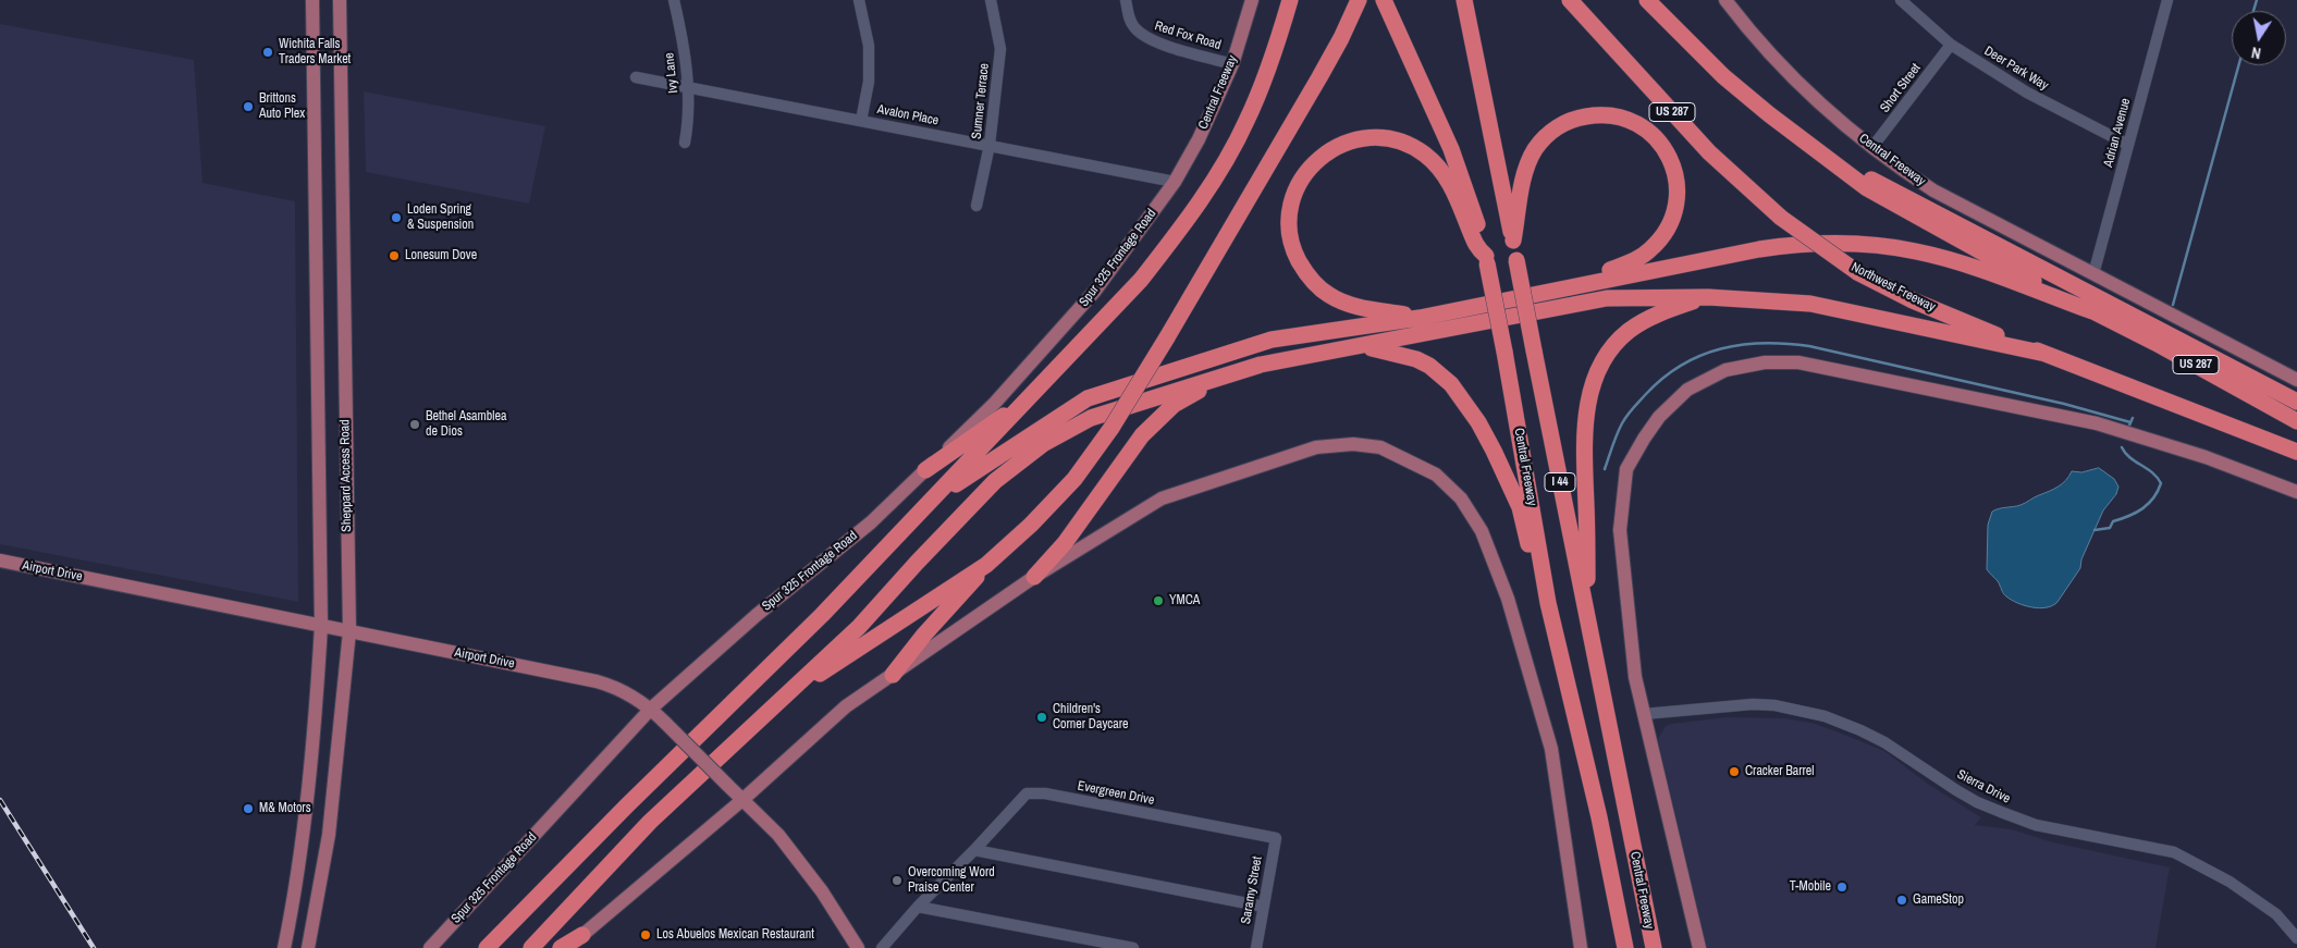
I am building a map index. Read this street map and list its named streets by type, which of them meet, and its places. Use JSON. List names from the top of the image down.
{
  "streets": {
    "highway": [
      "Central Freeway",
      "US 287",
      "Northwest Freeway",
      "I 44"
    ],
    "main road": ["Spur 325 Frontage Road", "Sheppard Access Road", "Airport Drive"],
    "street": [
      "Red Fox Road",
      "Deer Park Way",
      "Ivy Lane",
      "Short Street",
      "Sumner Terrace",
      "Avalon Place",
      "Adrian Avenue",
      "Sierra Drive",
      "Evergreen Drive",
      "Saramy Street"
    ]
  },
  "crossings": [
    ["Red Fox Road", "Central Freeway"],
    ["Deer Park Way", "Short Street"],
    ["Deer Park Way", "Adrian Avenue"],
    ["Ivy Lane", "Avalon Place"],
    ["Short Street", "Central Freeway"],
    ["Central Freeway", "Avalon Place"],
    ["Central Freeway", "Adrian Avenue"],
    ["Central Freeway", "Spur 325 Frontage Road"],
    ["Sumner Terrace", "Avalon Place"],
    ["Avalon Place", "Spur 325 Frontage Road"],
    ["Spur 325 Frontage Road", "Airport Drive"],
    ["Sheppard Access Road", "Airport Drive"],
    ["Evergreen Drive", "Saramy Street"]
  ],
  "places": [
    "Wichita Falls Traders Market",
    "Brittons Auto Plex",
    "Loden Spring & Suspension",
    "Lonesum Dove",
    "Bethel Asamblea de Dios",
    "YMCA",
    "Children's Corner Daycare",
    "Cracker Barrel",
    "M& Motors",
    "Overcoming Word Praise Center",
    "T-Mobile",
    "GameStop",
    "Los Abuelos Mexican Restaurant"
  ],
  "north": "bottom"
}
